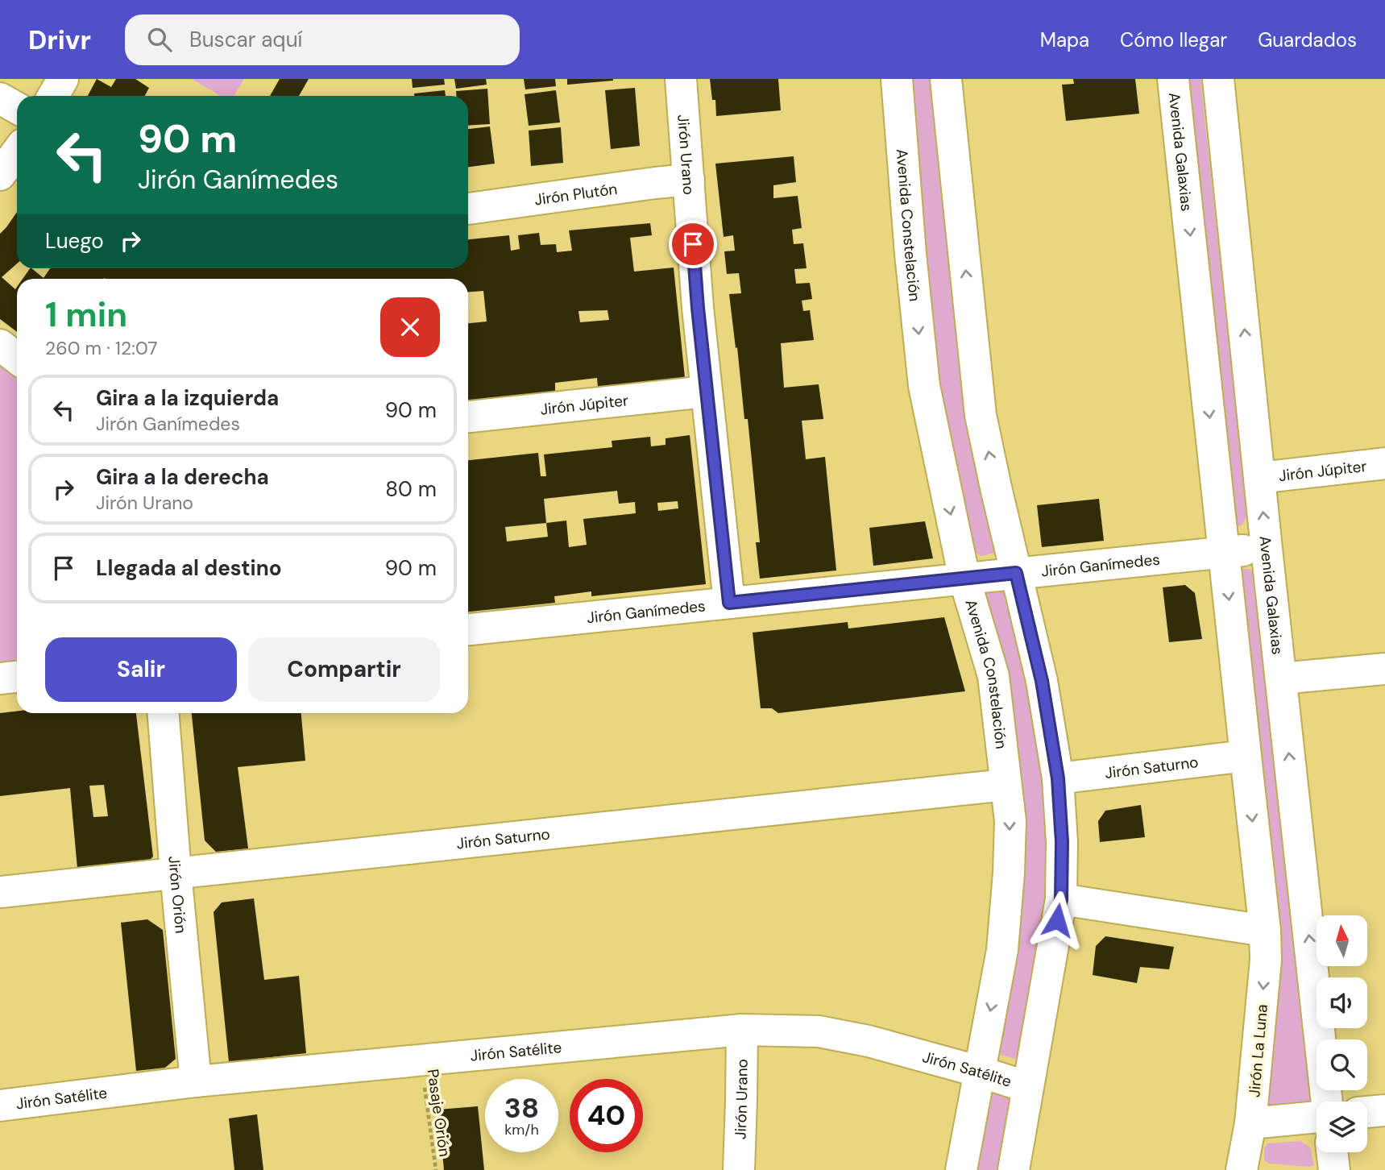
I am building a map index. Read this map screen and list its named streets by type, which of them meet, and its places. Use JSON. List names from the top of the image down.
{
  "streets": {
    "street": [
      "Avenida Galaxias",
      "Jirón Urano",
      "Jirón Plutón",
      "Avenida Constelación",
      "Jirón Júpiter",
      "Jirón Ganímedes",
      "Jirón Saturno",
      "Jirón Orión",
      "Jirón Satélite",
      "Jirón La Luna"
    ],
    "path": ["Pasaje Orión"]
  },
  "crossings": [
    ["Avenida Galaxias", "Jirón Júpiter"],
    ["Avenida Galaxias", "Jirón Ganímedes"],
    ["Avenida Galaxias", "Jirón Saturno"],
    ["Avenida Galaxias", "Jirón La Luna"],
    ["Jirón Urano", "Jirón Plutón"],
    ["Jirón Urano", "Jirón Júpiter"],
    ["Jirón Urano", "Jirón Ganímedes"],
    ["Jirón Urano", "Jirón Satélite"],
    ["Avenida Constelación", "Jirón Ganímedes"],
    ["Avenida Constelación", "Jirón Saturno"],
    ["Avenida Constelación", "Jirón Satélite"],
    ["Jirón Saturno", "Jirón Orión"],
    ["Jirón Orión", "Jirón Satélite"],
    ["Jirón Satélite", "Pasaje Orión"]
  ],
  "north": "top",
  "page": {
    "header": "Drivr",
    "search": "Buscar aquí",
    "nav": ["Mapa", "Cómo llegar", "Guardados"],
    "turn": ["90 m", "Jirón Ganímedes"],
    "then": "Luego",
    "heading": ["1 min", "260 m · 12:07"],
    "list": [
      {
        "name": "Gira a la izquierda",
        "note": "Jirón Ganímedes",
        "value": "90 m"
      },
      {
        "name": "Gira a la derecha",
        "note": "Jirón Urano",
        "value": "80 m"
      },
      {
        "name": "Llegada al destino",
        "value": "90 m"
      }
    ],
    "buttons": ["Salir", "Compartir"],
    "speed": "38 km/h",
    "limit": "40"
  }
}
